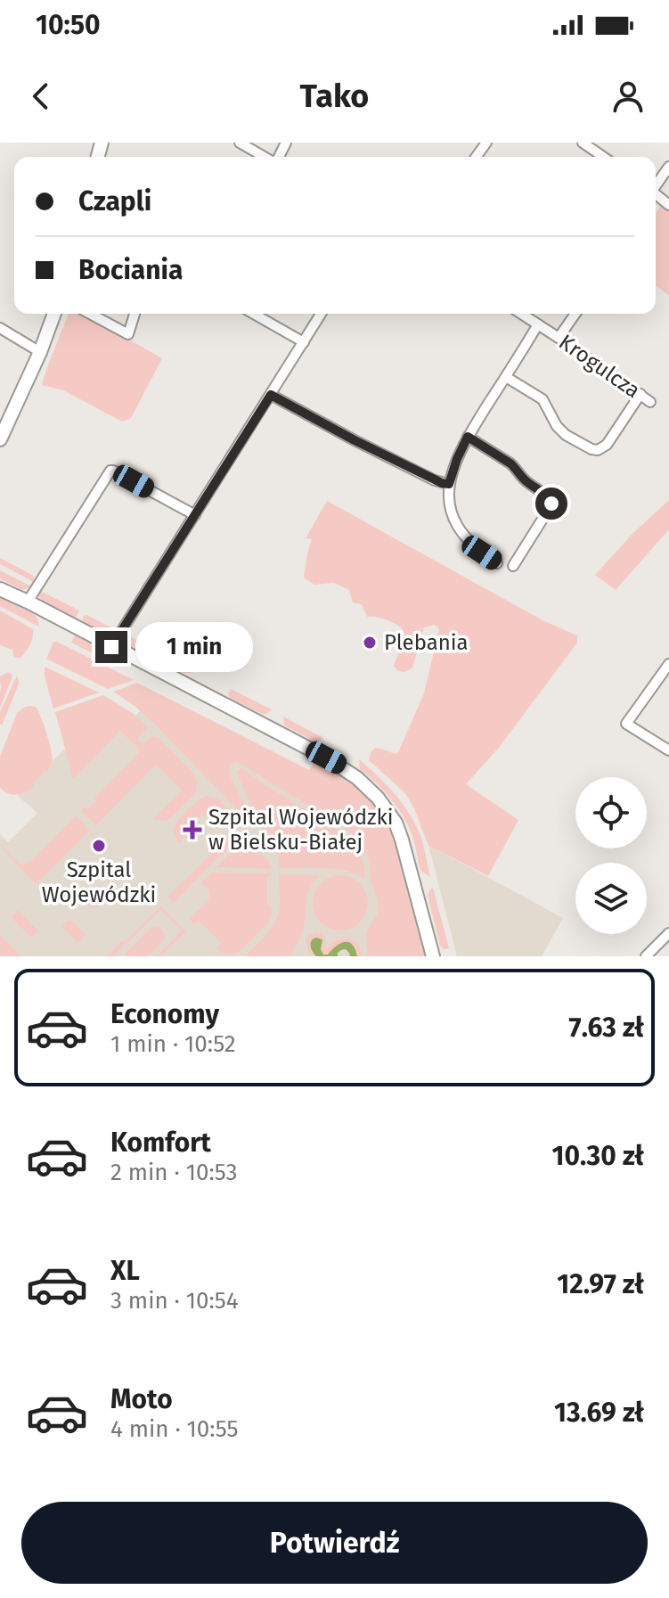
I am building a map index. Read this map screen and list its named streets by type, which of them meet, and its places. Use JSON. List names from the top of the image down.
{
  "streets": {
    "street": ["Krogulcza"]
  },
  "places": {
    "other": ["Plebania", "Szpital Wojewódzki"],
    "health": ["Szpital Wojewódzki w Bielsku-Białej"]
  },
  "page": {
    "status": "10:50",
    "header": "Tako",
    "banner": ["Czapli", "Bociania"],
    "bubble": "1 min",
    "list": [
      {
        "name": "Economy",
        "note": "1 min · 10:52",
        "value": "7.63 zł"
      },
      {
        "name": "Komfort",
        "note": "2 min · 10:53",
        "value": "10.30 zł"
      },
      {
        "name": "XL",
        "note": "3 min · 10:54",
        "value": "12.97 zł"
      },
      {
        "name": "Moto",
        "note": "4 min · 10:55",
        "value": "13.69 zł"
      }
    ],
    "buttons": "Potwierdź"
  }
}
